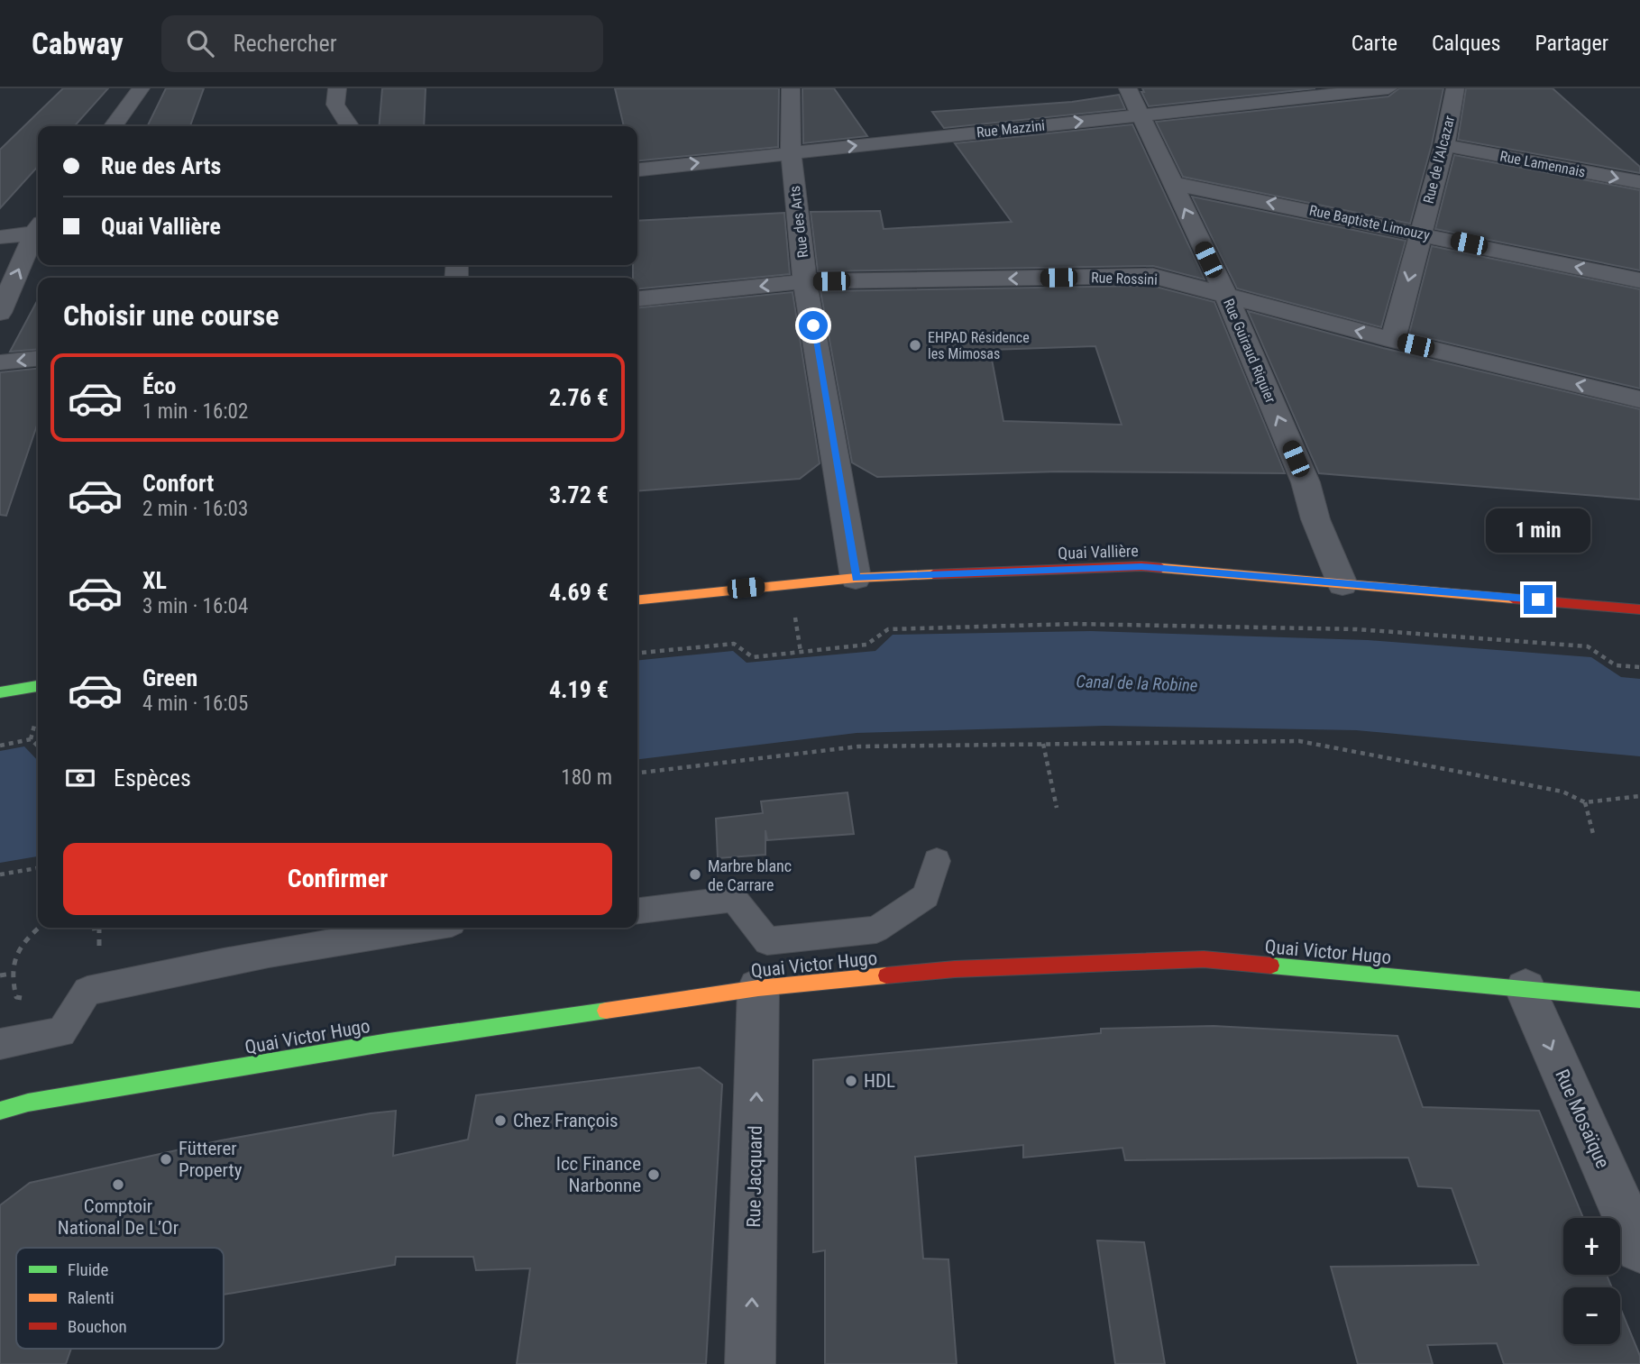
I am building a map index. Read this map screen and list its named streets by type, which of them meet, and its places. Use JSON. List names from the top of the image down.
{
  "streets": {
    "main road": ["Quai Vallière", "Quai Victor Hugo"],
    "street": [
      "Rue Mazzini",
      "Rue de l'Alcazar",
      "Rue Lamennais",
      "Rue des Arts",
      "Rue Baptiste Limouzy",
      "Rue Rossini",
      "Rue Guiraud Riquier",
      "Rue Mosaïque",
      "Rue Jacquard"
    ]
  },
  "crossings": [
    ["Rue Mazzini", "Rue des Arts"],
    ["Rue Mazzini", "Rue Guiraud Riquier"],
    ["Rue de l'Alcazar", "Rue Lamennais"],
    ["Rue de l'Alcazar", "Rue Baptiste Limouzy"],
    ["Rue de l'Alcazar", "Rue Rossini"],
    ["Rue des Arts", "Rue Rossini"],
    ["Rue des Arts", "Quai Vallière"],
    ["Rue Baptiste Limouzy", "Rue Guiraud Riquier"],
    ["Rue Rossini", "Rue Guiraud Riquier"],
    ["Rue Guiraud Riquier", "Quai Vallière"],
    ["Quai Victor Hugo", "Rue Mosaïque"],
    ["Quai Victor Hugo", "Rue Jacquard"]
  ],
  "one_way": [
    "Rue Mazzini",
    "Rue de l'Alcazar",
    "Rue Lamennais",
    "Rue Baptiste Limouzy",
    "Rue Rossini",
    "Rue Guiraud Riquier",
    "Rue Mosaïque",
    "Rue Jacquard"
  ],
  "water": ["Canal de la Robine"],
  "places": [
    "EHPAD Résidence les Mimosas",
    "Marbre blanc de Carrare",
    "HDL",
    "Chez François",
    "Fütterer Property",
    "Icc Finance Narbonne",
    "Comptoir National De L’Or"
  ],
  "legend": ["Fluide", "Ralenti", "Bouchon"],
  "page": {
    "header": "Cabway",
    "search": "Rechercher",
    "nav": ["Carte", "Calques", "Partager"],
    "banner": ["Rue des Arts", "Quai Vallière"],
    "heading": "Choisir une course",
    "list": [
      {
        "name": "Éco",
        "note": "1 min · 16:02",
        "value": "2.76 €"
      },
      {
        "name": "Confort",
        "note": "2 min · 16:03",
        "value": "3.72 €"
      },
      {
        "name": "XL",
        "note": "3 min · 16:04",
        "value": "4.69 €"
      },
      {
        "name": "Green",
        "note": "4 min · 16:05",
        "value": "4.19 €"
      }
    ],
    "bubble": "1 min",
    "pay": ["Espèces", "180 m"],
    "buttons": "Confirmer",
    "map_buttons": ["+", "−"]
  }
}
